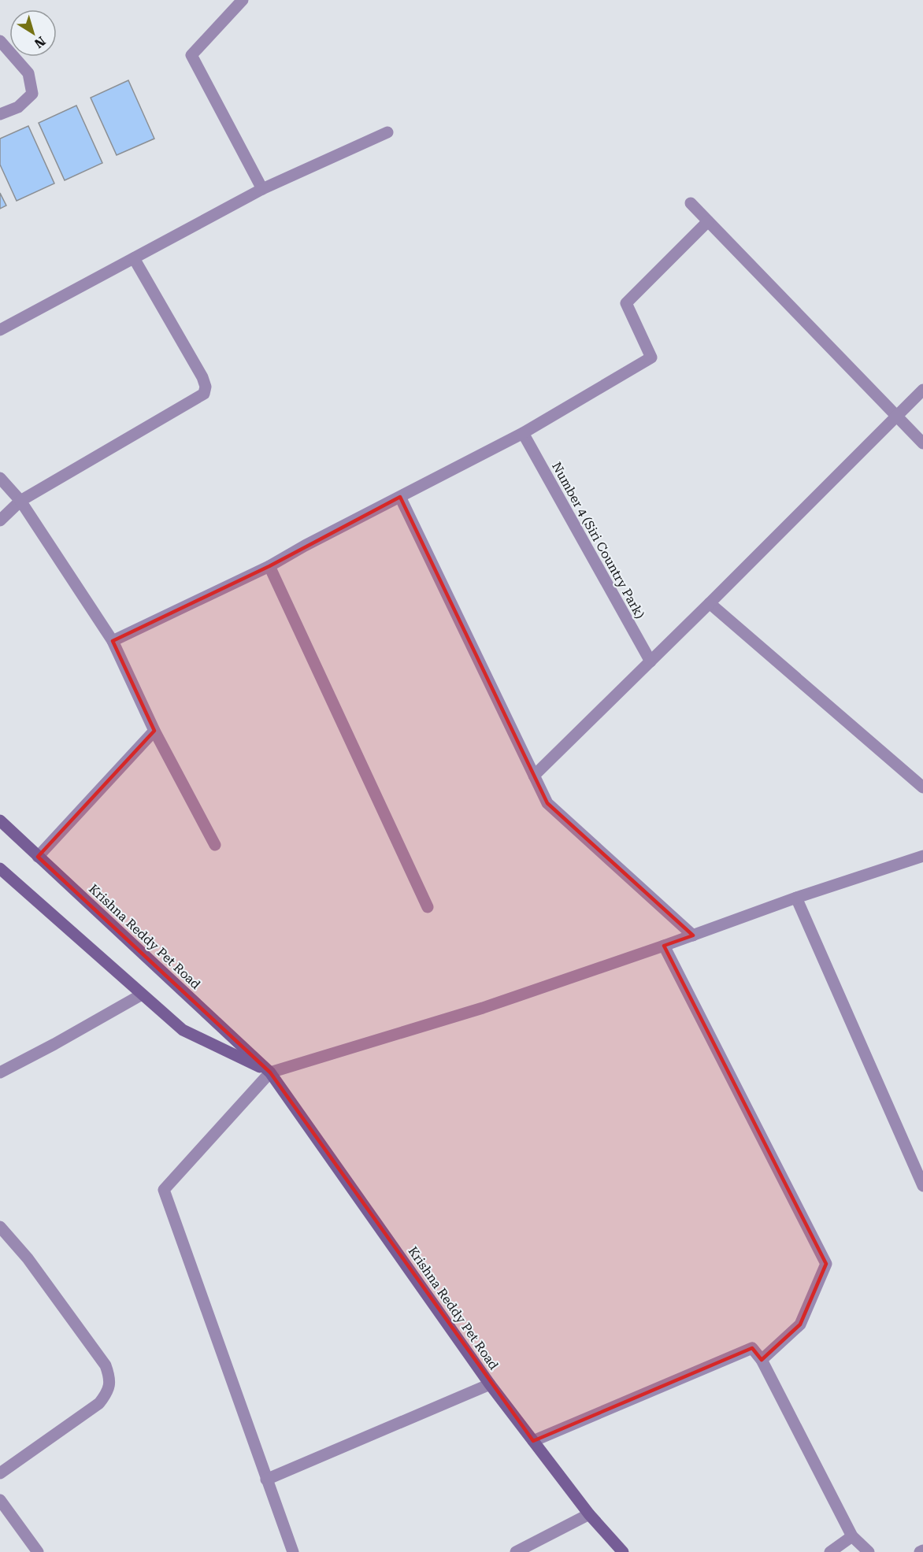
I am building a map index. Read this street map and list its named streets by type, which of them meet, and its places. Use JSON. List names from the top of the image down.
{
  "streets": {
    "main road": ["Krishna Reddy Pet Road"],
    "street": ["Number 4 (Siri Country Park)"]
  },
  "north": "bottom right"
}
